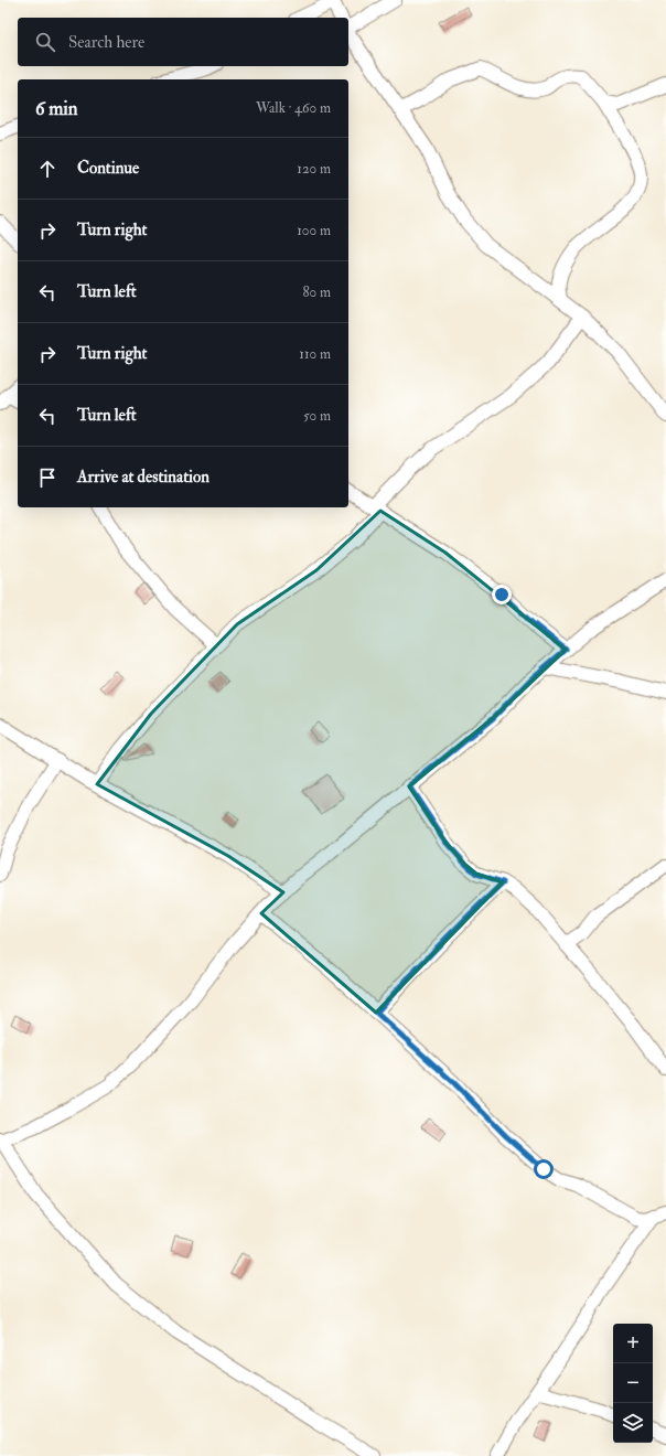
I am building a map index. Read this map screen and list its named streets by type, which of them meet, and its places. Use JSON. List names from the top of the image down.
{
  "page": {
    "search": "Search here",
    "heading": ["6 min", "Walk · 460 m"],
    "list": [
      ["Continue", "120 m"],
      ["Turn right", "100 m"],
      ["Turn left", "80 m"],
      ["Turn right", "110 m"],
      ["Turn left", "50 m"],
      "Arrive at destination"
    ],
    "map_buttons": ["+", "−"]
  }
}
